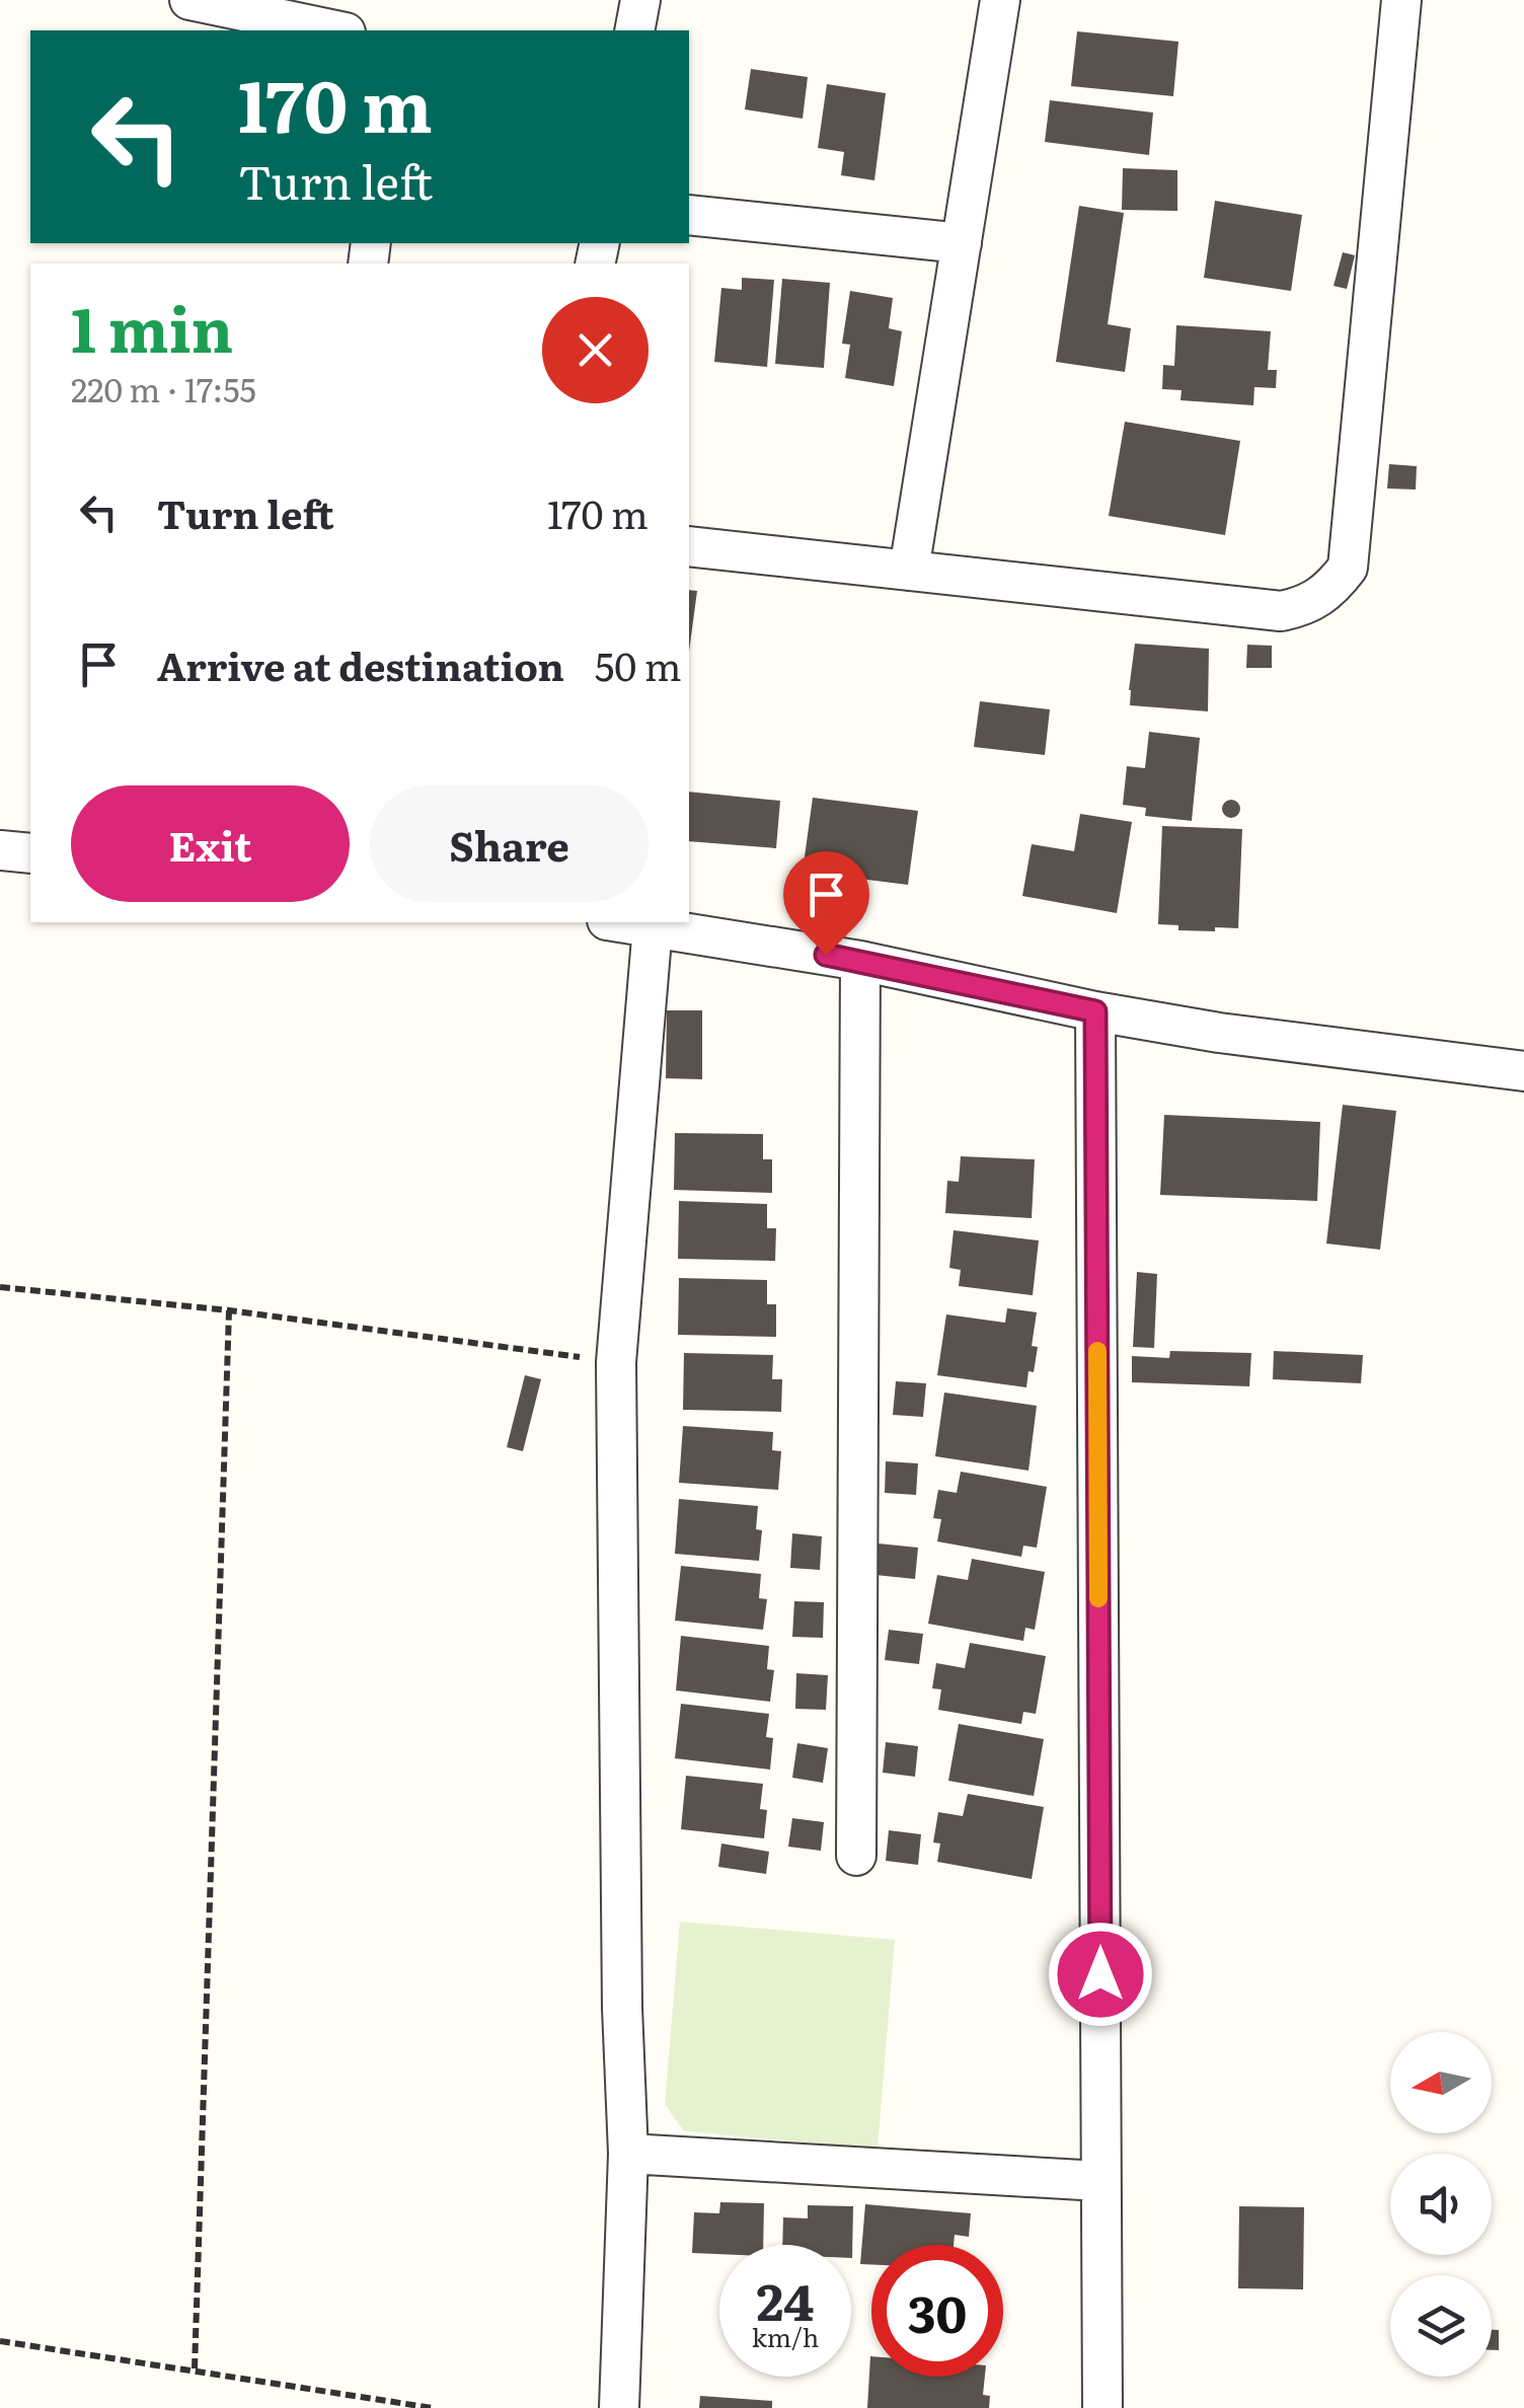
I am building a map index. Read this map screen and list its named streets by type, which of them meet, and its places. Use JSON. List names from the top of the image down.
{
  "north": "left",
  "page": {
    "turn": ["170 m", "Turn left"],
    "heading": ["1 min", "220 m · 17:55"],
    "list": [
      {
        "name": "Turn left",
        "value": "170 m"
      },
      {
        "name": "Arrive at destination",
        "value": "50 m"
      }
    ],
    "buttons": ["Exit", "Share"],
    "speed": "24 km/h",
    "limit": "30"
  }
}
